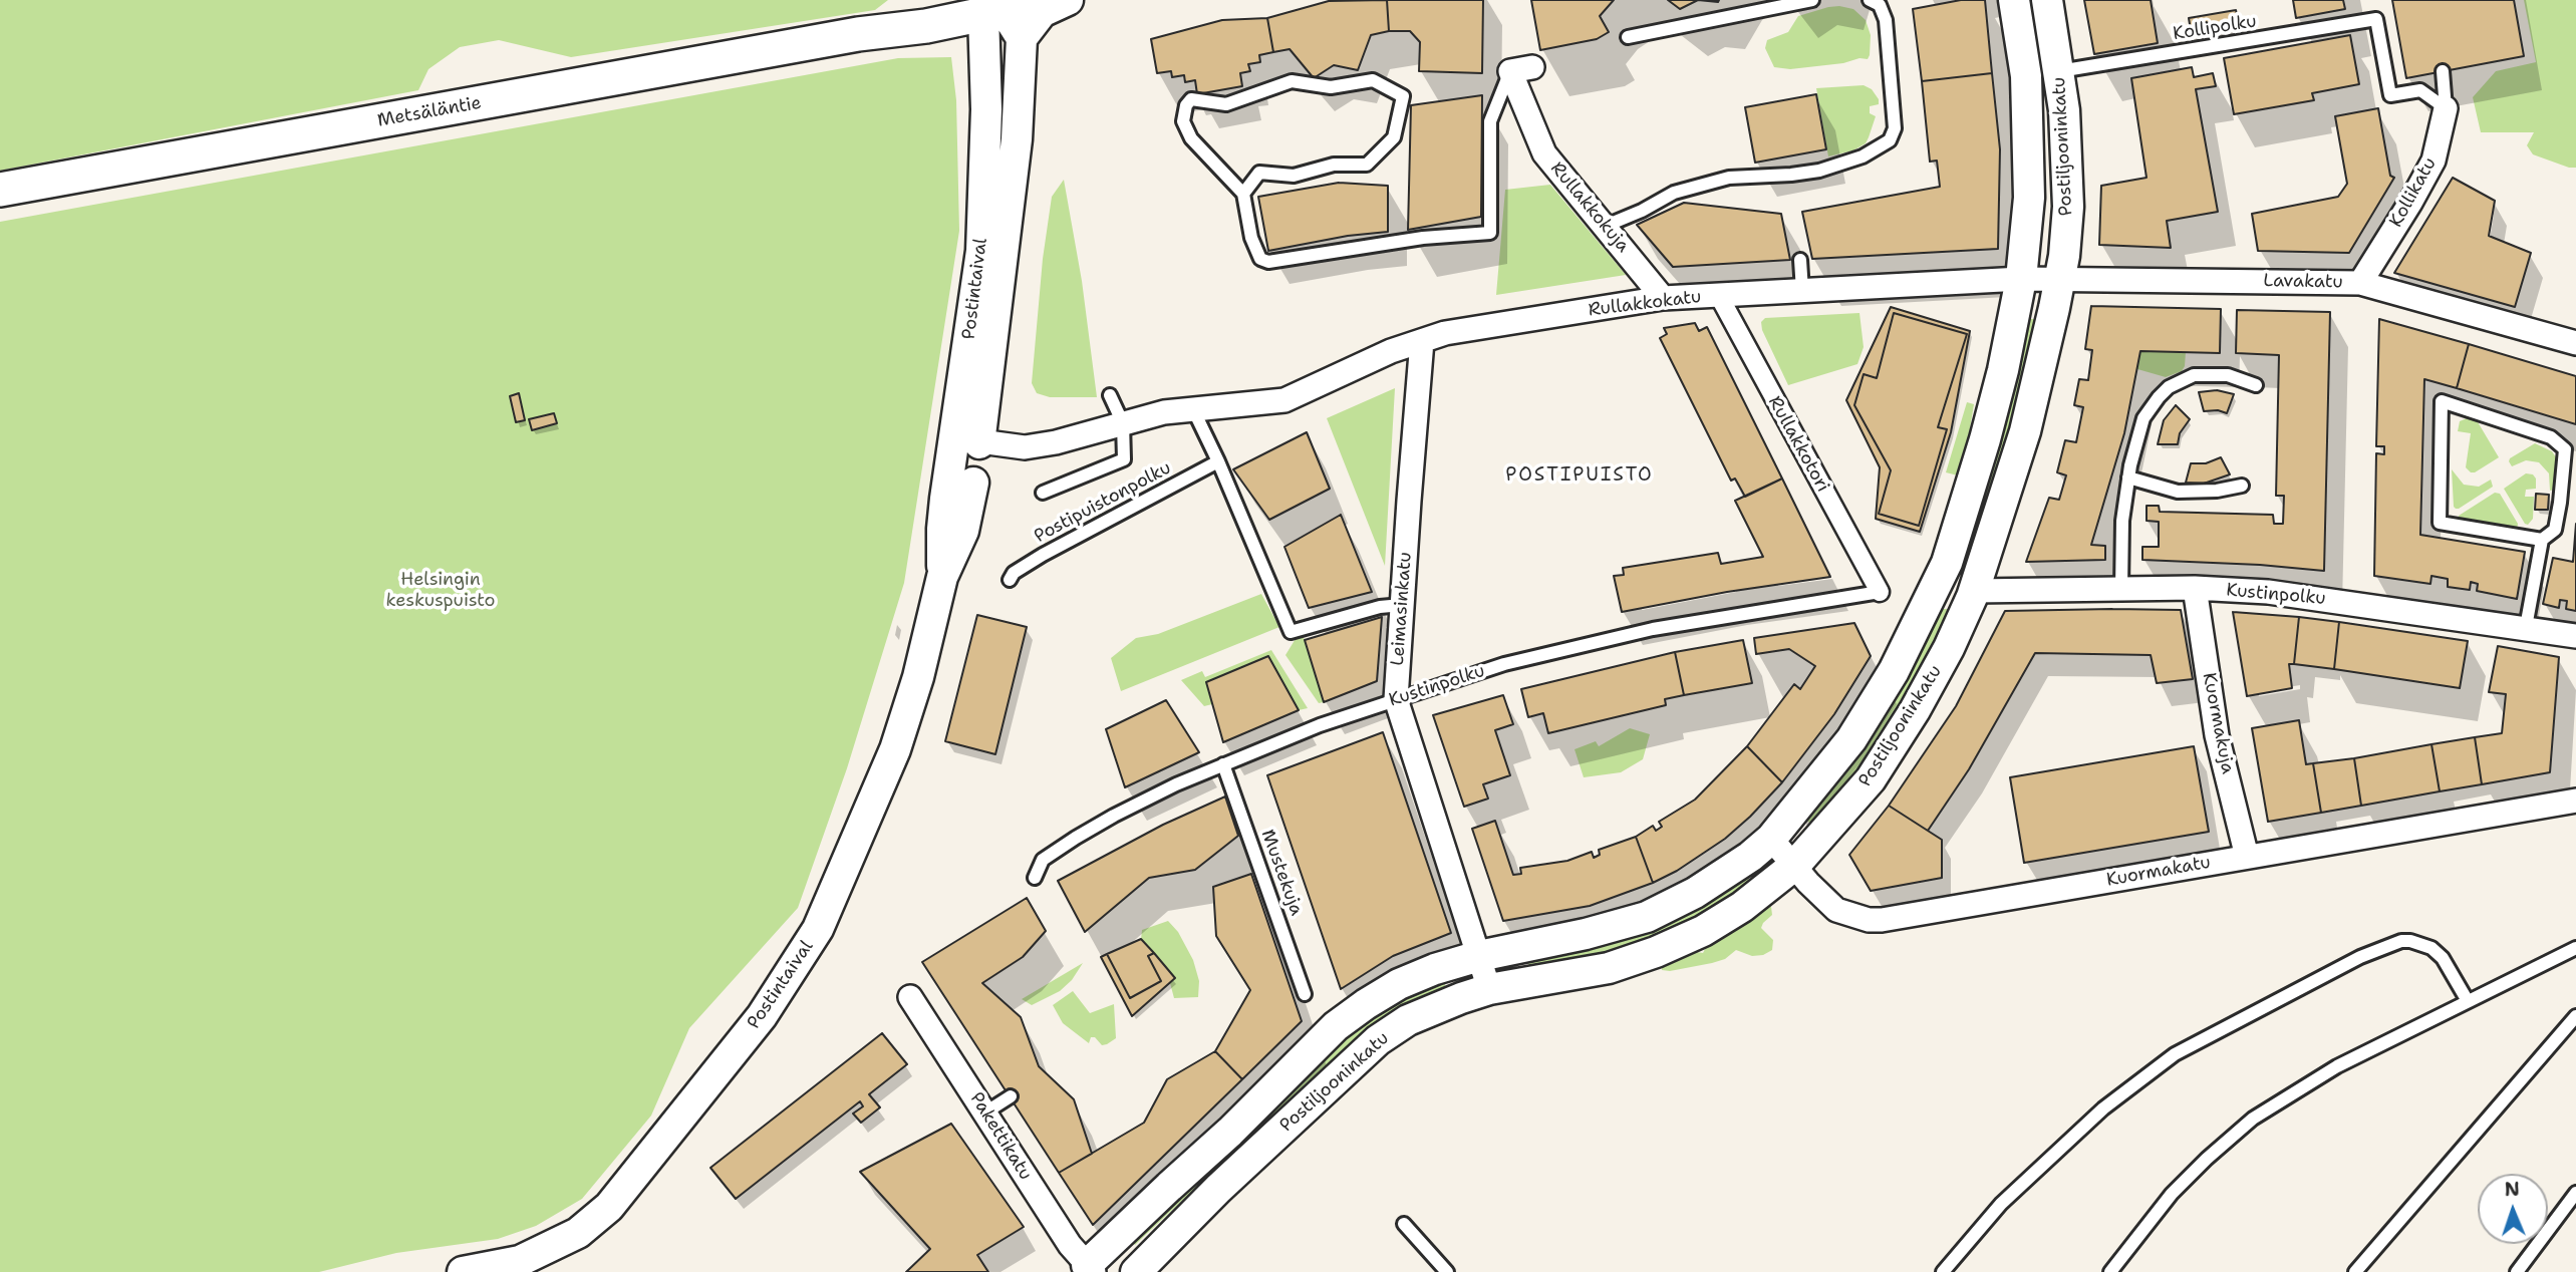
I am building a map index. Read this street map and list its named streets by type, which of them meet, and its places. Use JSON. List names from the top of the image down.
{
  "streets": {
    "main road": ["Metsäläntie"],
    "street": [
      "Postiljooninkatu",
      "Kollikatu",
      "Rullakkokuja",
      "Lavakatu",
      "Postintaival",
      "Rullakkokatu",
      "Rullakkotori",
      "Kustinpolku",
      "Leimasinkatu",
      "Kuormakuja",
      "Kuormakatu",
      "Pakettikatu"
    ],
    "lane": ["Kollipolku", "Postipuistonpolku", "Mustekuja"]
  },
  "crossings": [
    ["Kollipolku", "Postiljooninkatu"],
    ["Kollipolku", "Kollikatu"],
    ["Metsäläntie", "Postintaival"],
    ["Postiljooninkatu", "Lavakatu"],
    ["Postiljooninkatu", "Rullakkokatu"],
    ["Postiljooninkatu", "Kustinpolku"],
    ["Postiljooninkatu", "Leimasinkatu"],
    ["Postiljooninkatu", "Kuormakatu"],
    ["Postiljooninkatu", "Pakettikatu"],
    ["Kollikatu", "Lavakatu"],
    ["Rullakkokuja", "Rullakkokatu"],
    ["Lavakatu", "Rullakkokatu"],
    ["Postintaival", "Rullakkokatu"],
    ["Rullakkokatu", "Rullakkotori"],
    ["Rullakkokatu", "Leimasinkatu"],
    ["Rullakkotori", "Kustinpolku"],
    ["Kustinpolku", "Leimasinkatu"],
    ["Kustinpolku", "Kuormakuja"],
    ["Kustinpolku", "Mustekuja"],
    ["Kuormakuja", "Kuormakatu"]
  ],
  "districts": ["POSTIPUISTO"],
  "parks": ["Helsingin keskuspuisto"],
  "north": "top"
}
